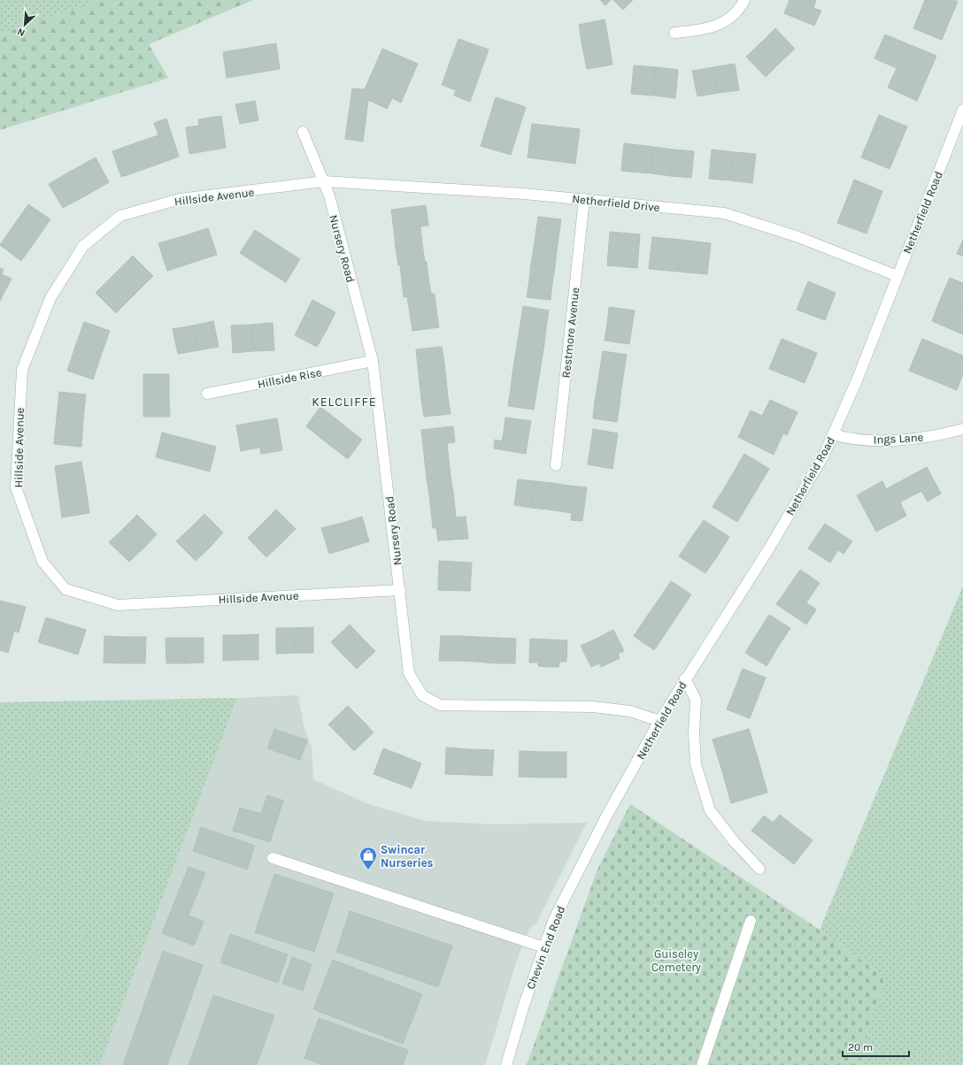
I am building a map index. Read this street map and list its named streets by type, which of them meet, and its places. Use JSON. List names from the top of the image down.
{
  "streets": {
    "street": [
      "Hillside Avenue",
      "Netherfield Drive",
      "Netherfield Road",
      "Nursery Road",
      "Restmore Avenue",
      "Hillside Rise",
      "Ings Lane",
      "Chevin End Road"
    ]
  },
  "crossings": [
    ["Hillside Avenue", "Netherfield Drive"],
    ["Hillside Avenue", "Nursery Road"],
    ["Netherfield Drive", "Netherfield Road"],
    ["Netherfield Drive", "Nursery Road"],
    ["Netherfield Drive", "Restmore Avenue"],
    ["Netherfield Road", "Nursery Road"],
    ["Netherfield Road", "Ings Lane"],
    ["Netherfield Road", "Chevin End Road"],
    ["Nursery Road", "Hillside Rise"]
  ],
  "districts": ["KELCLIFFE"],
  "parks": ["Guiseley Cemetery"],
  "places": {
    "shop": ["Swincar Nurseries"]
  },
  "scale_bar": "20 m",
  "north": "bottom left"
}
